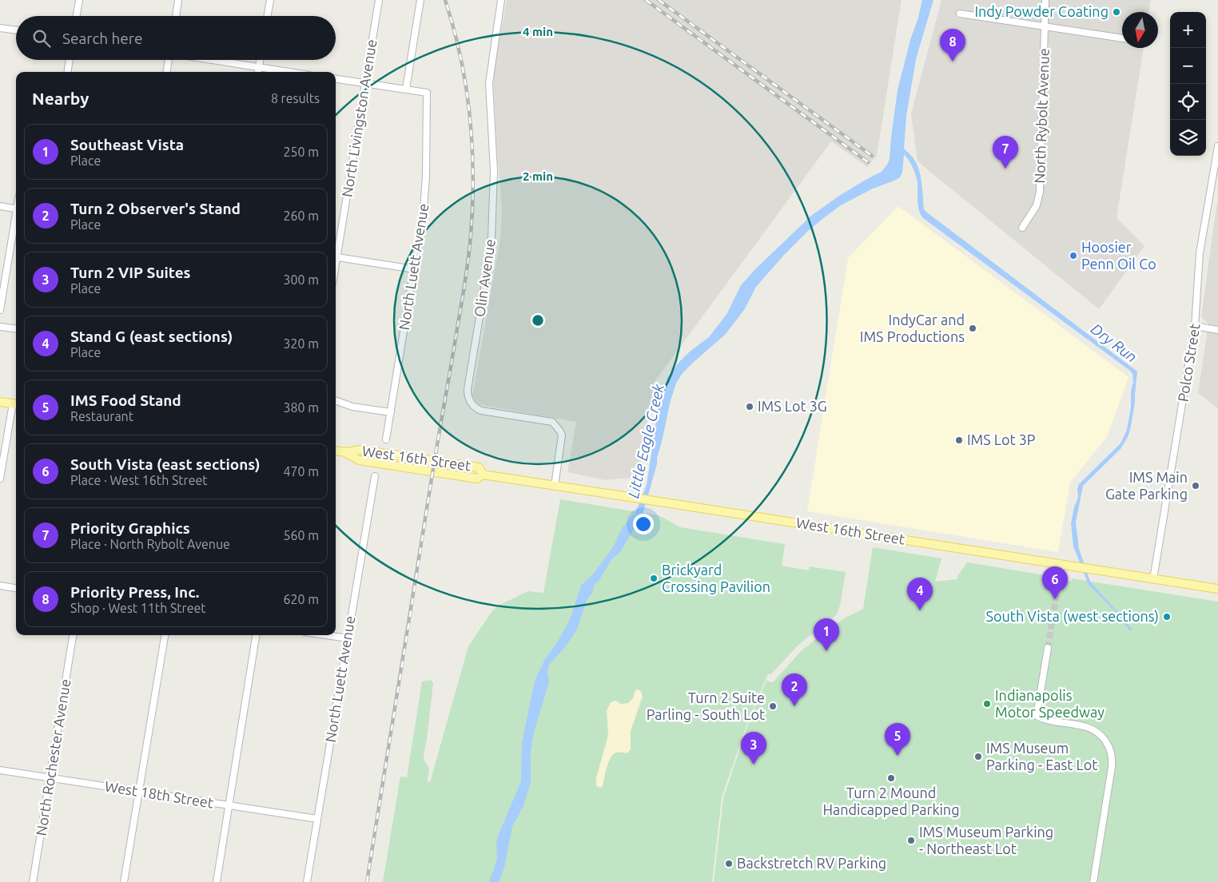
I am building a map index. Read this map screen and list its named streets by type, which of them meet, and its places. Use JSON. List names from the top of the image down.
{
  "streets": {
    "main road": ["West 16th Street"],
    "street": [
      "North Rybolt Avenue",
      "North Livingston Avenue",
      "North Luett Avenue",
      "Olin Avenue",
      "Polco Street",
      "North Rochester Avenue",
      "West 18th Street"
    ]
  },
  "crossings": [
    ["North Luett Avenue", "West 18th Street"],
    ["Olin Avenue", "West 16th Street"],
    ["Polco Street", "West 16th Street"],
    ["North Rochester Avenue", "West 18th Street"]
  ],
  "water": ["Dry Run", "Little Eagle Creek"],
  "places": [
    "Indy Powder Coating",
    "Hoosier Penn Oil Co",
    "IndyCar and IMS Productions",
    "IMS Lot 3G",
    "IMS Lot 3P",
    "IMS Main Gate Parking",
    "Brickyard Crossing Pavilion",
    "South Vista (west sections)",
    "Indianapolis Motor Speedway",
    "Turn 2 Suite Parling - South Lot",
    "IMS Museum Parking - East Lot",
    "Turn 2 Mound Handicapped Parking",
    "IMS Museum Parking - Northeast Lot",
    "Backstretch RV Parking"
  ],
  "north": "bottom",
  "page": {
    "map_buttons": ["+", "−"],
    "search": "Search here",
    "pins": [
      "8",
      "7",
      "6",
      "4",
      "1",
      "2",
      "5",
      "3"
    ],
    "heading": ["Nearby", "8 results"],
    "list": [
      {
        "mark": "1",
        "name": "Southeast Vista",
        "note": "Place",
        "value": "250 m"
      },
      {
        "mark": "2",
        "name": "Turn 2 Observer's Stand",
        "note": "Place",
        "value": "260 m"
      },
      {
        "mark": "3",
        "name": "Turn 2 VIP Suites",
        "note": "Place",
        "value": "300 m"
      },
      {
        "mark": "4",
        "name": "Stand G (east sections)",
        "note": "Place",
        "value": "320 m"
      },
      {
        "mark": "5",
        "name": "IMS Food Stand",
        "note": "Restaurant",
        "value": "380 m"
      },
      {
        "mark": "6",
        "name": "South Vista (east sections)",
        "note": "Place · West 16th Street",
        "value": "470 m"
      },
      {
        "mark": "7",
        "name": "Priority Graphics",
        "note": "Place · North Rybolt Avenue",
        "value": "560 m"
      },
      {
        "mark": "8",
        "name": "Priority Press, Inc.",
        "note": "Shop · West 11th Street",
        "value": "620 m"
      }
    ]
  },
  "rings": ["4 min", "2 min"]
}
